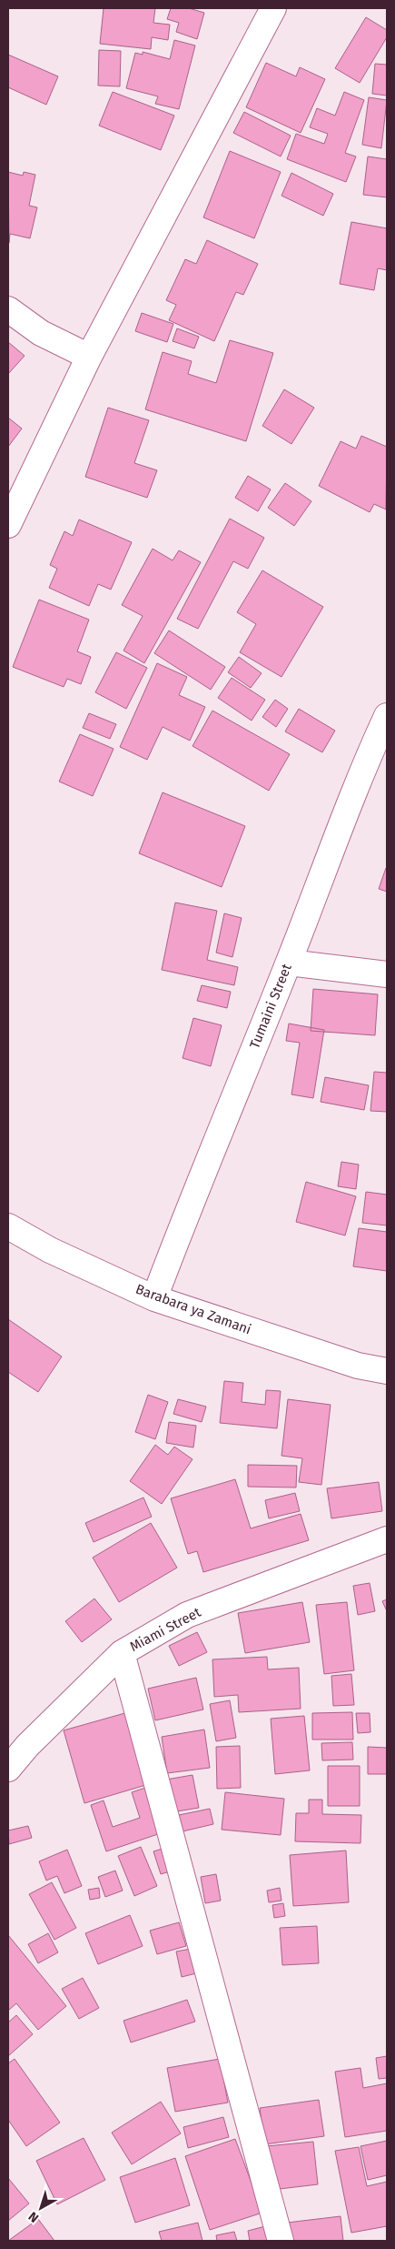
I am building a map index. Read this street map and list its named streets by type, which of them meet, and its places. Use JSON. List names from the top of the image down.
{
  "streets": {
    "street": ["Tumaini Street", "Barabara ya Zamani", "Miami Street"]
  },
  "crossings": [
    ["Tumaini Street", "Barabara ya Zamani"]
  ],
  "north": "bottom left"
}
